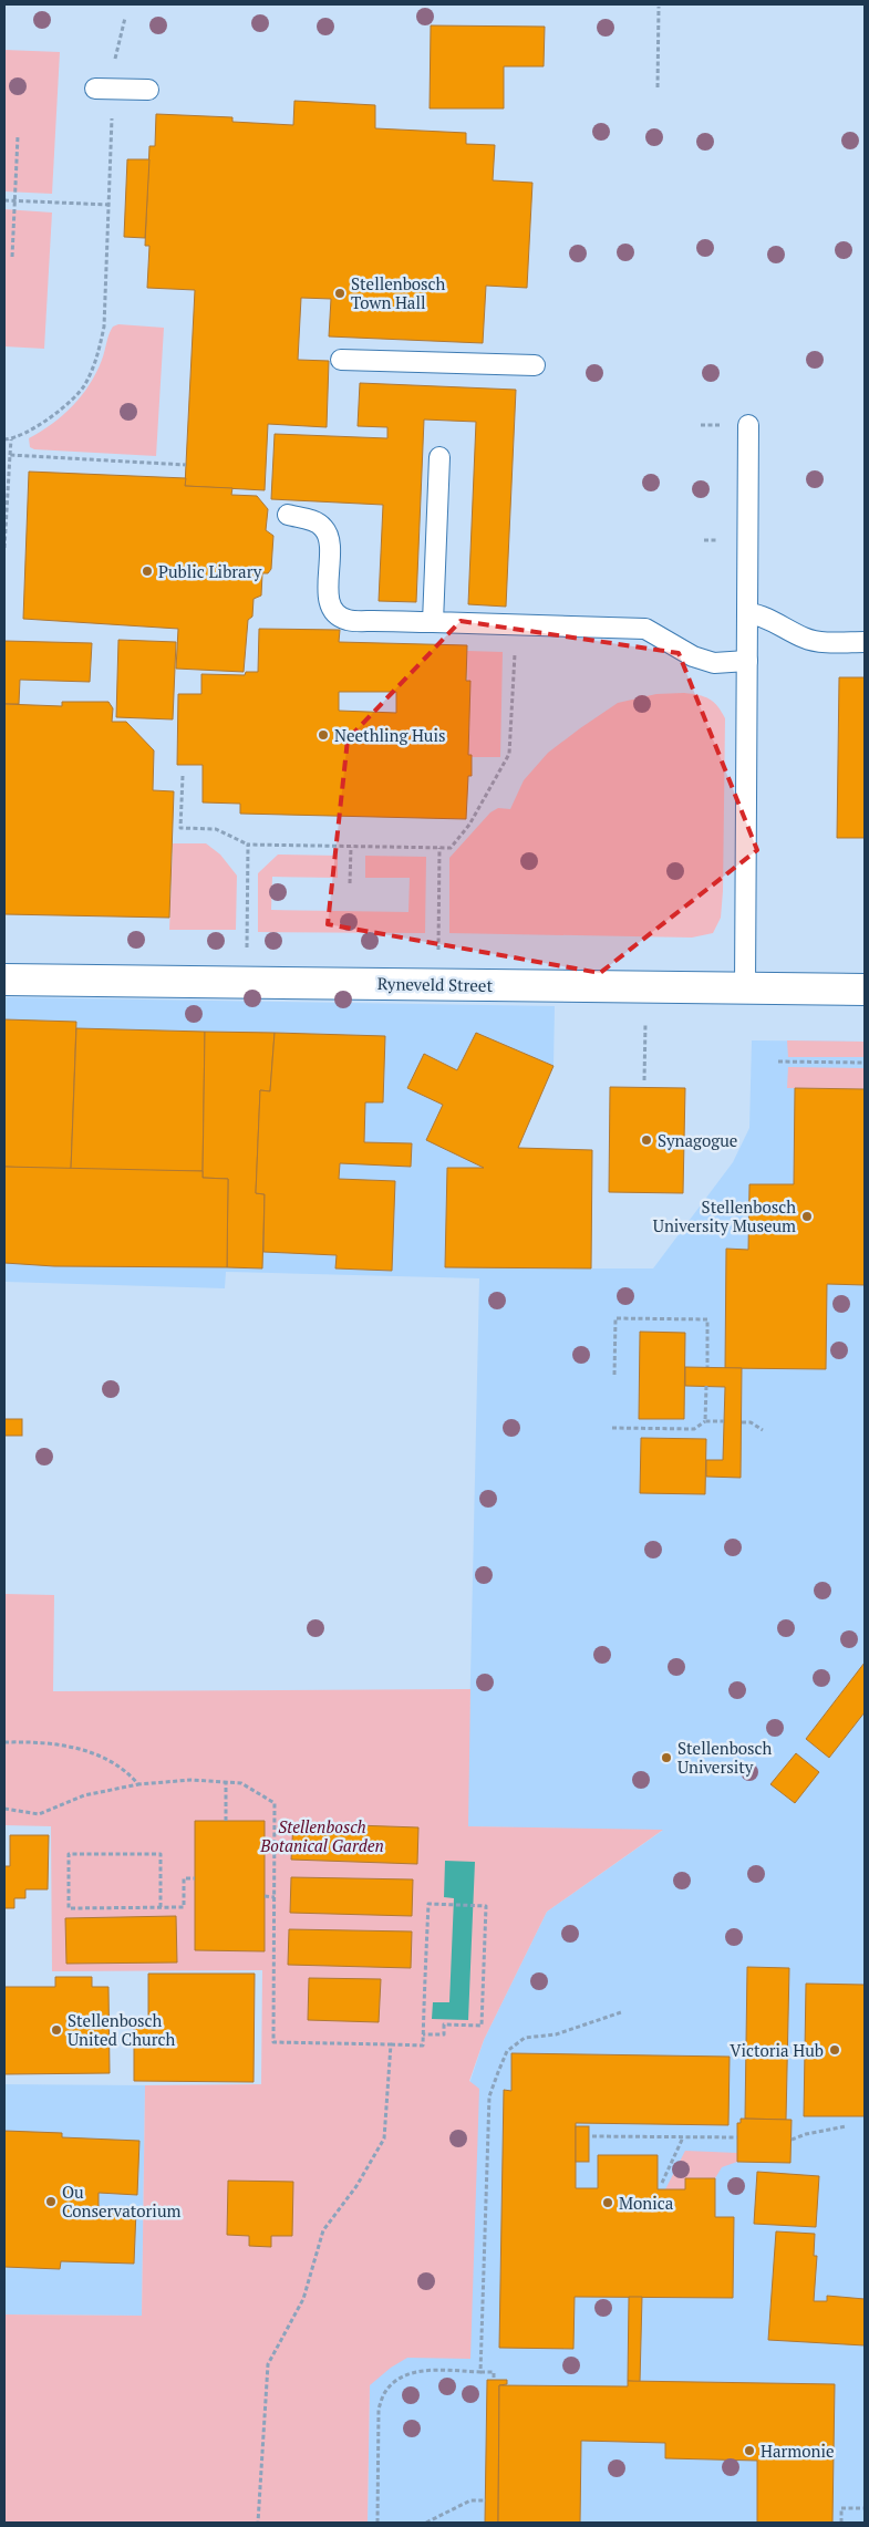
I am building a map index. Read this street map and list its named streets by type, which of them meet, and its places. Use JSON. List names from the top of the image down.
{
  "streets": {
    "street": ["Ryneveld Street"]
  },
  "parks": ["Stellenbosch Botanical Garden"],
  "places": [
    "Stellenbosch Town Hall",
    "Public Library",
    "Neethling Huis",
    "Synagogue",
    "Stellenbosch University Museum",
    "Stellenbosch University",
    "Stellenbosch United Church",
    "Victoria Hub",
    "Ou Conservatorium",
    "Monica",
    "Harmonie"
  ]
}
